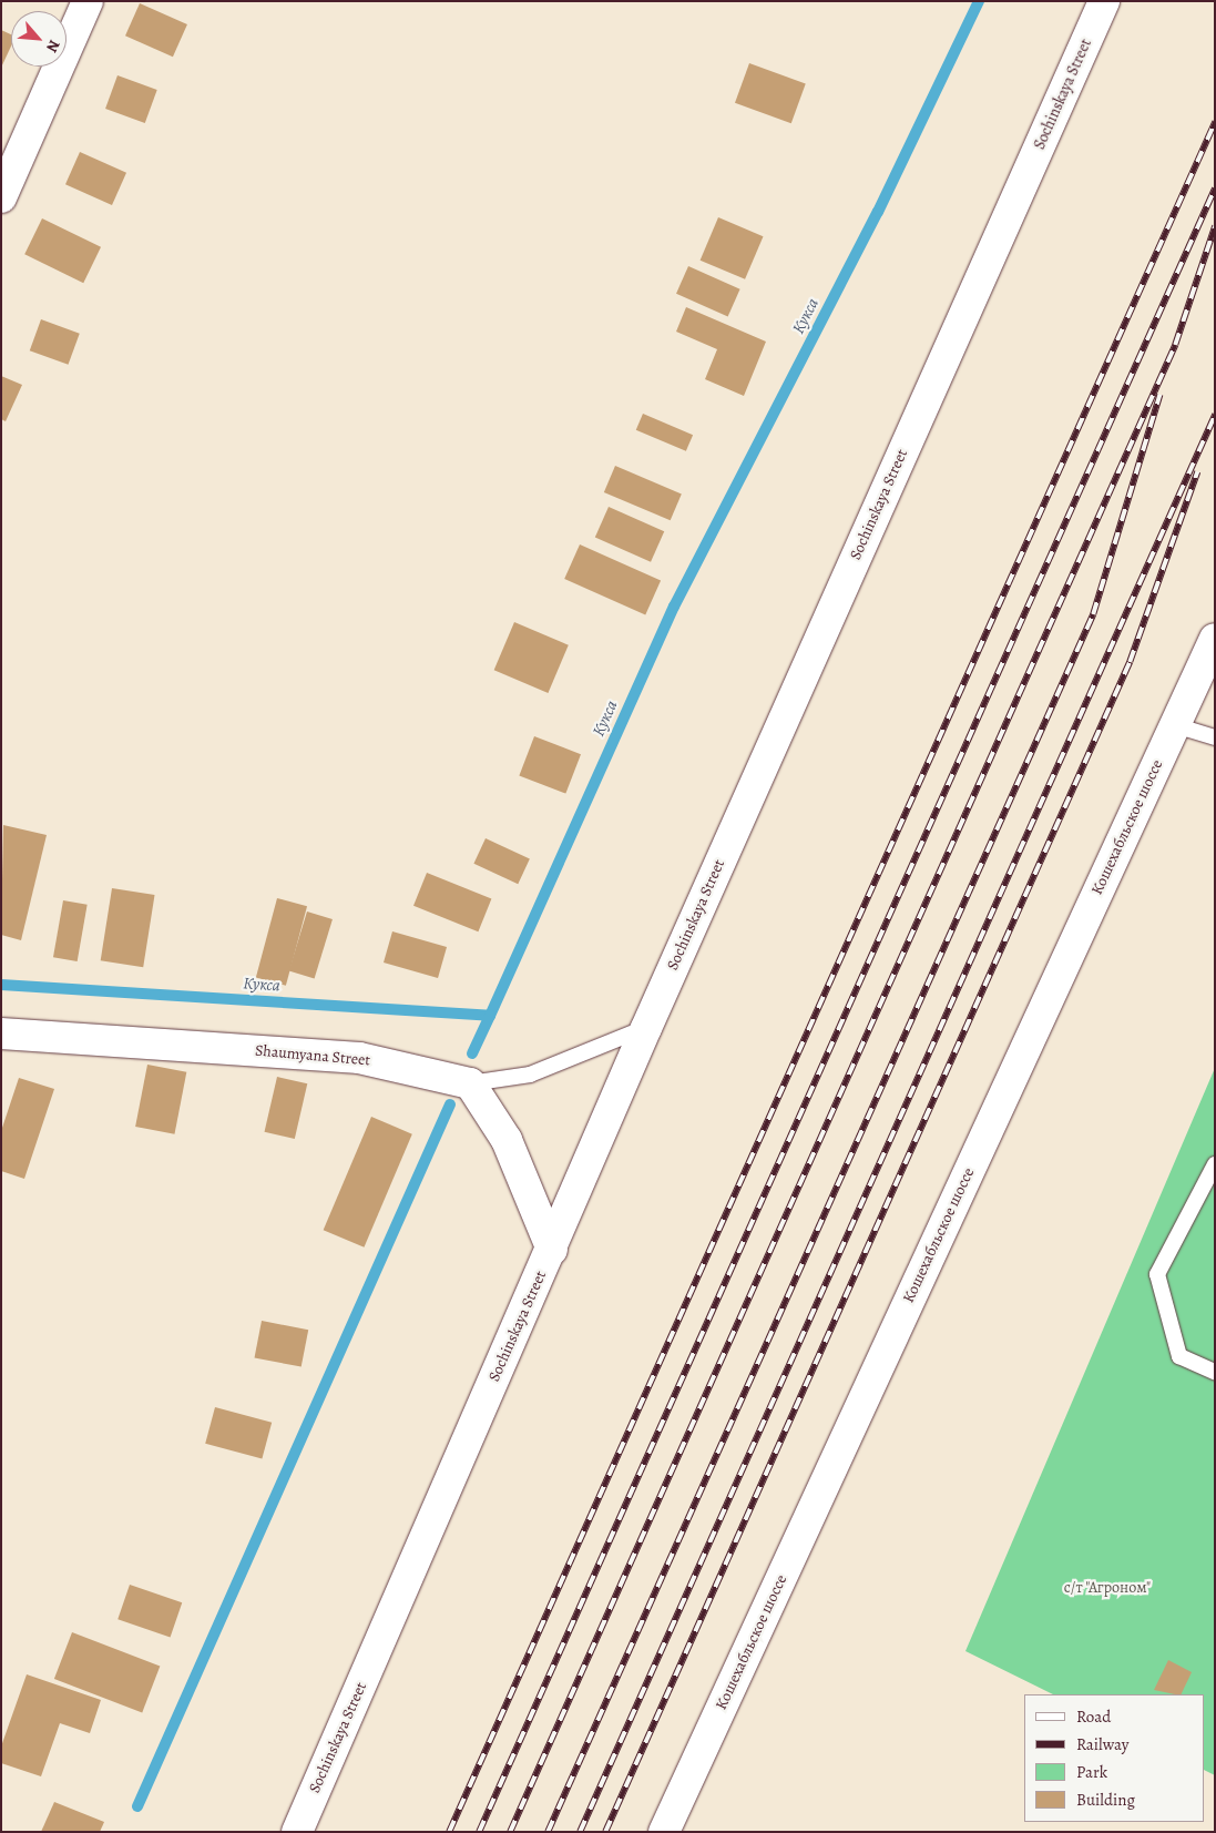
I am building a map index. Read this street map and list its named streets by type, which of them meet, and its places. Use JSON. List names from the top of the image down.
{
  "streets": {
    "street": ["Sochinskaya Street", "Кошехабльское шоссе", "Shaumyana Street"]
  },
  "water": ["Кукса"],
  "parks": ["с/т \"Агроном\""],
  "legend": [
    "Road",
    "Railway",
    "Park",
    "Building"
  ],
  "north": "bottom right"
}
